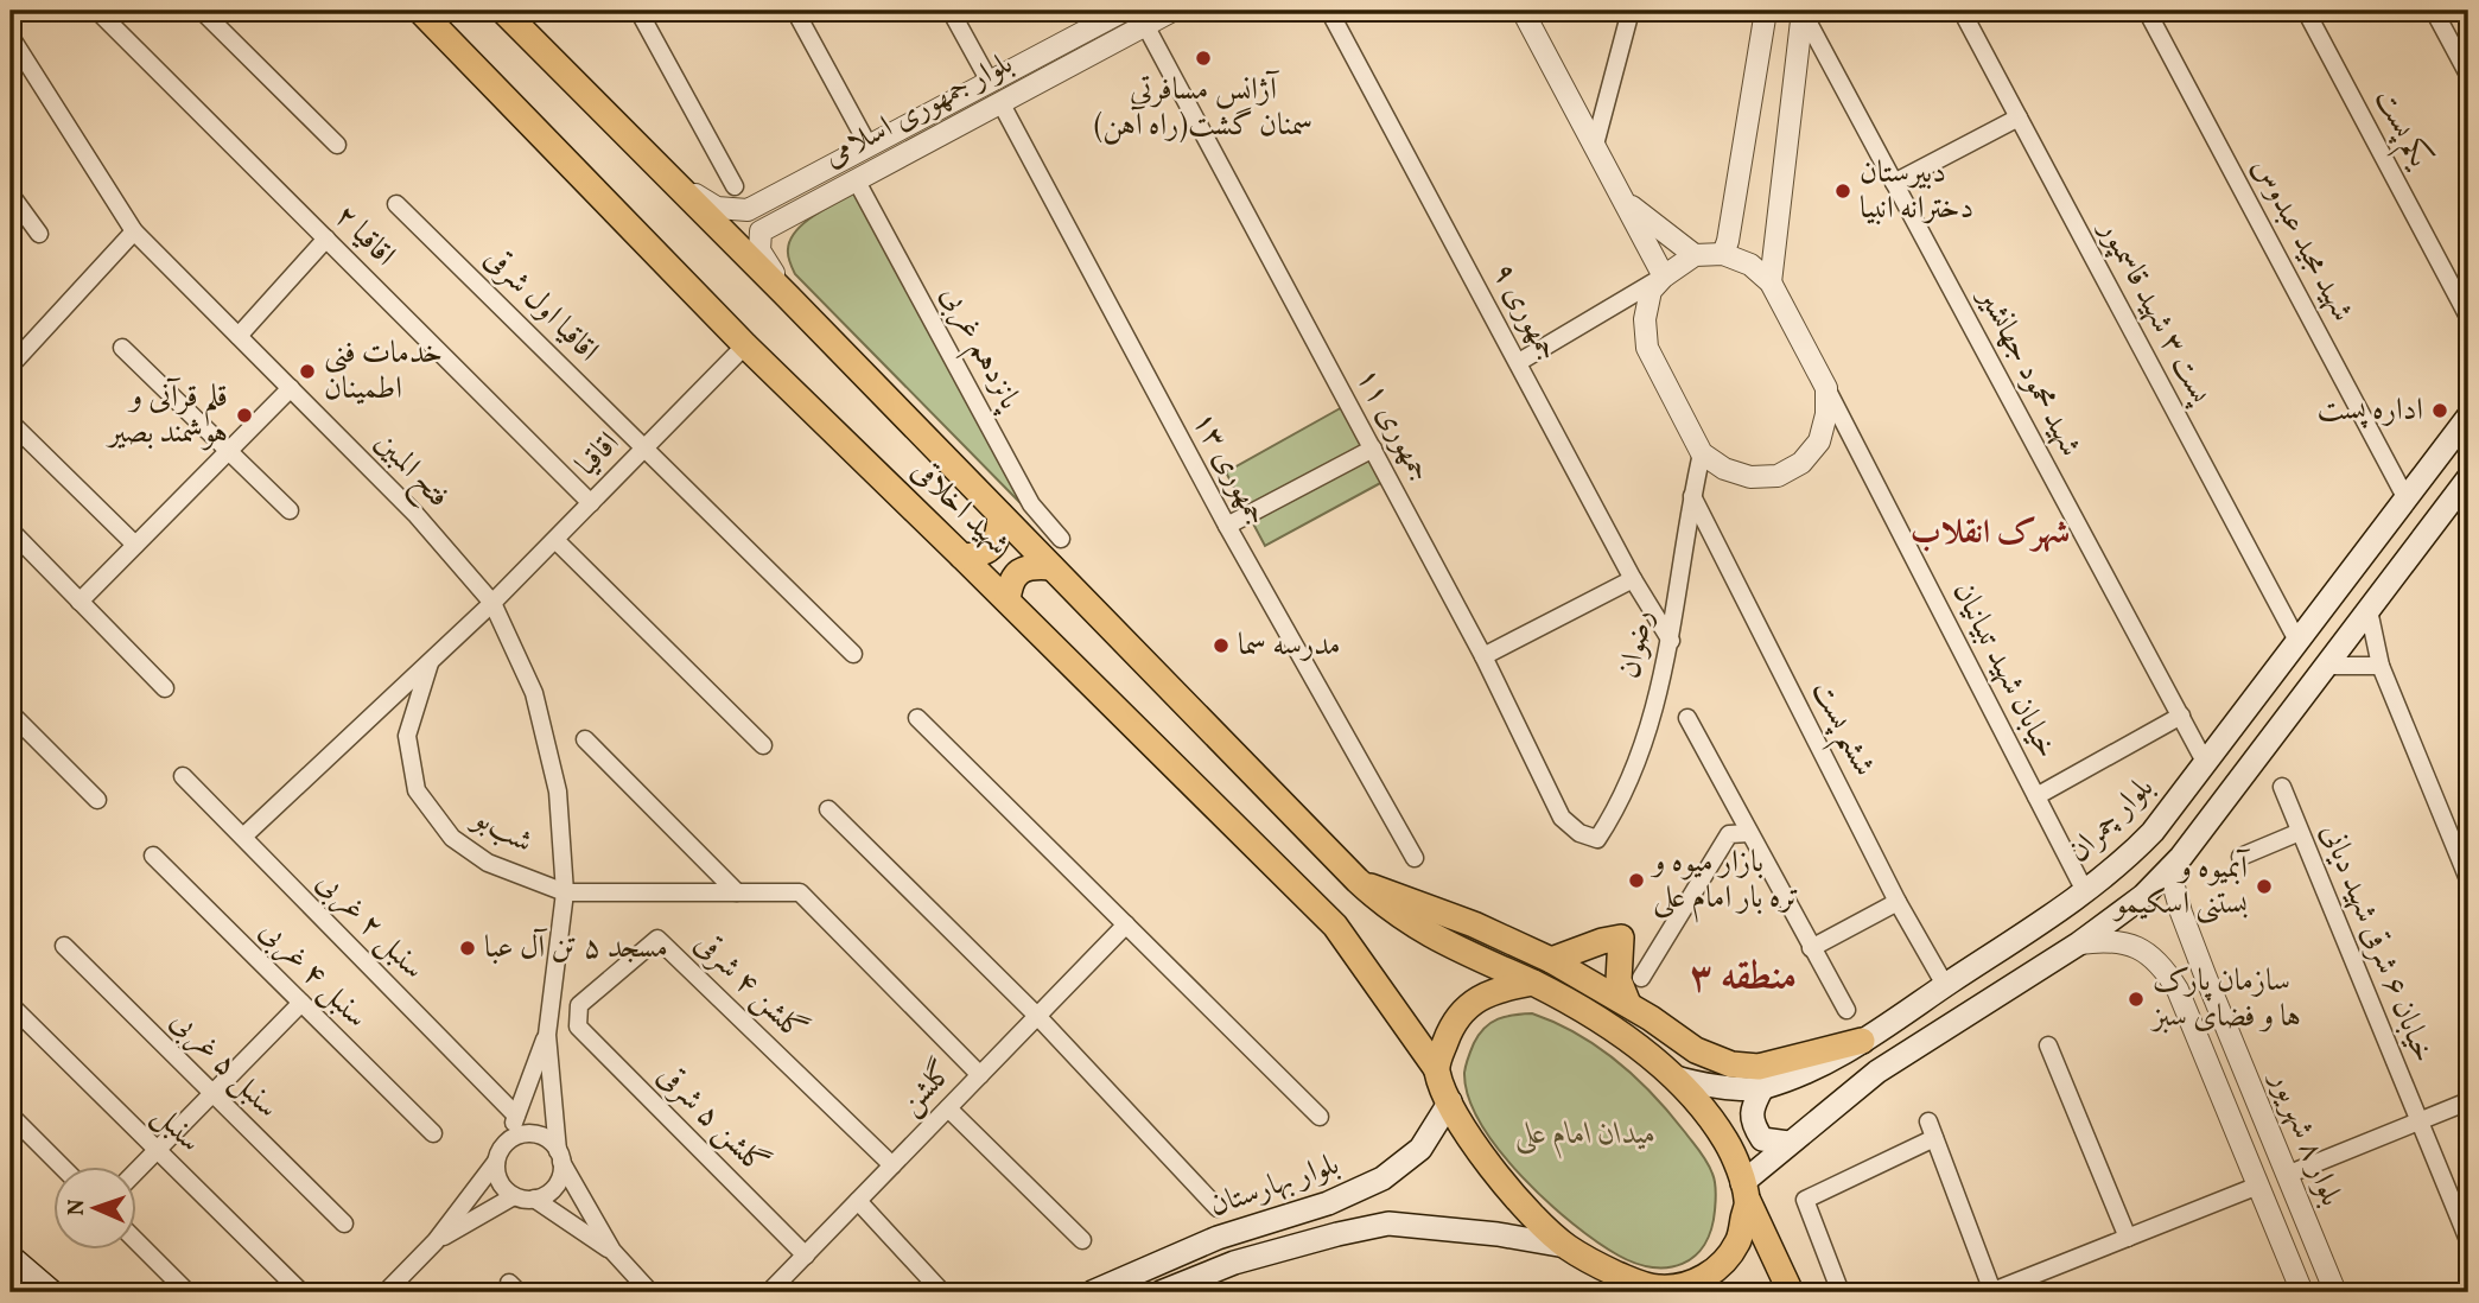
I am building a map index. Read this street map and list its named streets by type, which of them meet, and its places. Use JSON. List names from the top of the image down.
{
  "streets": {
    "main road": ["شهید اخلاقی", "بلوار چمران", "بلوار بهارستان"],
    "street": [
      "بلوار جمهوری اسلامی",
      "یکم پست",
      "اقاقیا ۲",
      "شهید مجید عبدوس",
      "اقاقیا اول شرقی",
      "جمهوری ۹",
      "پست ۳ شهید قاسمپور",
      "پانزدهم غربی",
      "شهید محمود جهانشیر",
      "جمهوری ۱۱",
      "اقاقیا",
      "جمهوری ۱۳",
      "فتح المبین",
      "رضوان",
      "خیابان شهید تبیانیان",
      "ششم پست",
      "شب‌بو",
      "سنبل ۲ غربی",
      "خیابان ۶ شرقی شهید دیانی",
      "سنبل ۴ غربی",
      "گلشن ۴ شرقی",
      "سنبل ۵ غربی",
      "گلشن",
      "گلشن ۵ شرقی",
      "سنبل",
      "بلوار ۸ شهریور"
    ]
  },
  "crossings": [
    ["بلوار جمهوری اسلامی", "پانزدهم غربی"],
    ["بلوار جمهوری اسلامی", "جمهوری ۱۱"],
    ["بلوار جمهوری اسلامی", "جمهوری ۱۳"],
    ["اقاقیا ۲", "اقاقیا"],
    ["شهید مجید عبدوس", "بلوار چمران"],
    ["اقاقیا اول شرقی", "اقاقیا"],
    ["جمهوری ۹", "رضوان"],
    ["پست ۳ شهید قاسمپور", "بلوار چمران"],
    ["شهید محمود جهانشیر", "بلوار چمران"],
    ["جمهوری ۱۱", "رضوان"],
    ["اقاقیا", "فتح المبین"],
    ["اقاقیا", "شهید اخلاقی"],
    ["اقاقیا", "شب‌بو"],
    ["اقاقیا", "سنبل ۲ غربی"],
    ["فتح المبین", "شب‌بو"],
    ["شهید اخلاقی", "بلوار چمران"],
    ["شهید اخلاقی", "بلوار بهارستان"],
    ["رضوان", "خیابان شهید تبیانیان"],
    ["رضوان", "ششم پست"],
    ["خیابان شهید تبیانیان", "بلوار چمران"],
    ["ششم پست", "بلوار چمران"],
    ["بلوار چمران", "بلوار بهارستان"],
    ["گلشن ۴ شرقی", "گلشن"],
    ["گلشن ۴ شرقی", "گلشن ۵ شرقی"],
    ["گلشن", "گلشن ۵ شرقی"]
  ],
  "districts": ["شهرک انقلاب", "منطقه ۳"],
  "parks": ["میدان امام علی"],
  "places": [
    "آژانس مسافرتی سمنان گشت(راه آهن)",
    "دبیرستان دخترانه انبیا",
    "خدمات فنی اطمینان",
    "اداره پست",
    "قلم قرآنی و هوشمند بصیر",
    "مدرسه سما",
    "بازار میوه و تره بار امام علی",
    "آبمیوه و بستنی اسکیمو",
    "مسجد ۵ تن آل عبا",
    "سازمان پارک ها و فضای سبز"
  ],
  "north": "left"
}
